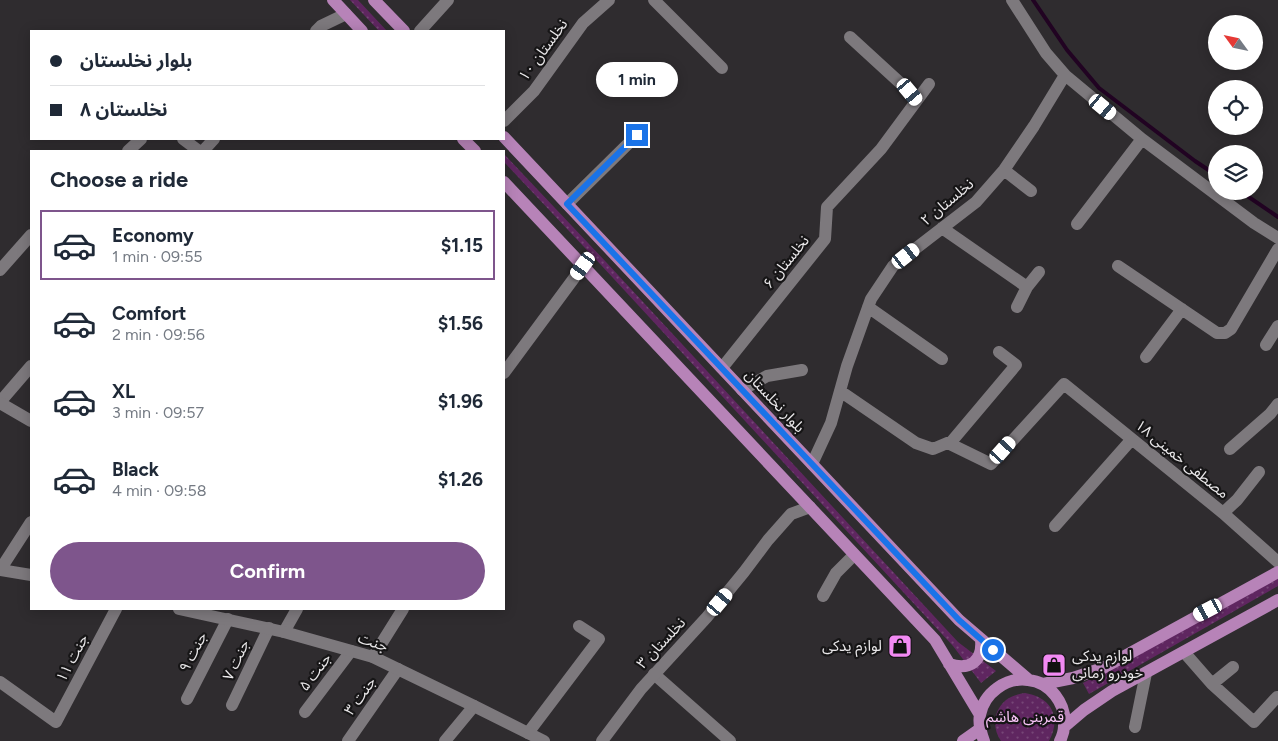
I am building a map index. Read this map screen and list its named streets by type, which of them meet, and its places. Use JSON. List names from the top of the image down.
{
  "streets": {
    "main road": ["بلوار نخلستان"],
    "street": [
      "نخلستان ۱۰",
      "نخلستان ۲",
      "نخلستان ۶",
      "مصطفی خمینی ۱۸",
      "جنت",
      "نخلستان ۳",
      "جنت ۹",
      "جنت ۱۱",
      "جنت ۷",
      "جنت ۵",
      "جنت ۳"
    ]
  },
  "crossings": [
    ["نخلستان ۲", "بلوار نخلستان"],
    ["نخلستان ۶", "بلوار نخلستان"],
    ["جنت", "جنت ۹"],
    ["جنت", "جنت ۷"],
    ["جنت", "جنت ۵"],
    ["جنت", "جنت ۳"]
  ],
  "parks": ["قمربنی هاشم"],
  "places": {
    "shop": ["لوازم یدکی", "لوازم یدکی خودرو زمانی"]
  },
  "north": "top left",
  "page": {
    "banner": ["بلوار نخلستان", "نخلستان ۸"],
    "bubble": "1 min",
    "heading": "Choose a ride",
    "list": [
      {
        "name": "Economy",
        "note": "1 min · 09:55",
        "value": "$1.15"
      },
      {
        "name": "Comfort",
        "note": "2 min · 09:56",
        "value": "$1.56"
      },
      {
        "name": "XL",
        "note": "3 min · 09:57",
        "value": "$1.96"
      },
      {
        "name": "Black",
        "note": "4 min · 09:58",
        "value": "$1.26"
      }
    ],
    "buttons": "Confirm"
  }
}
